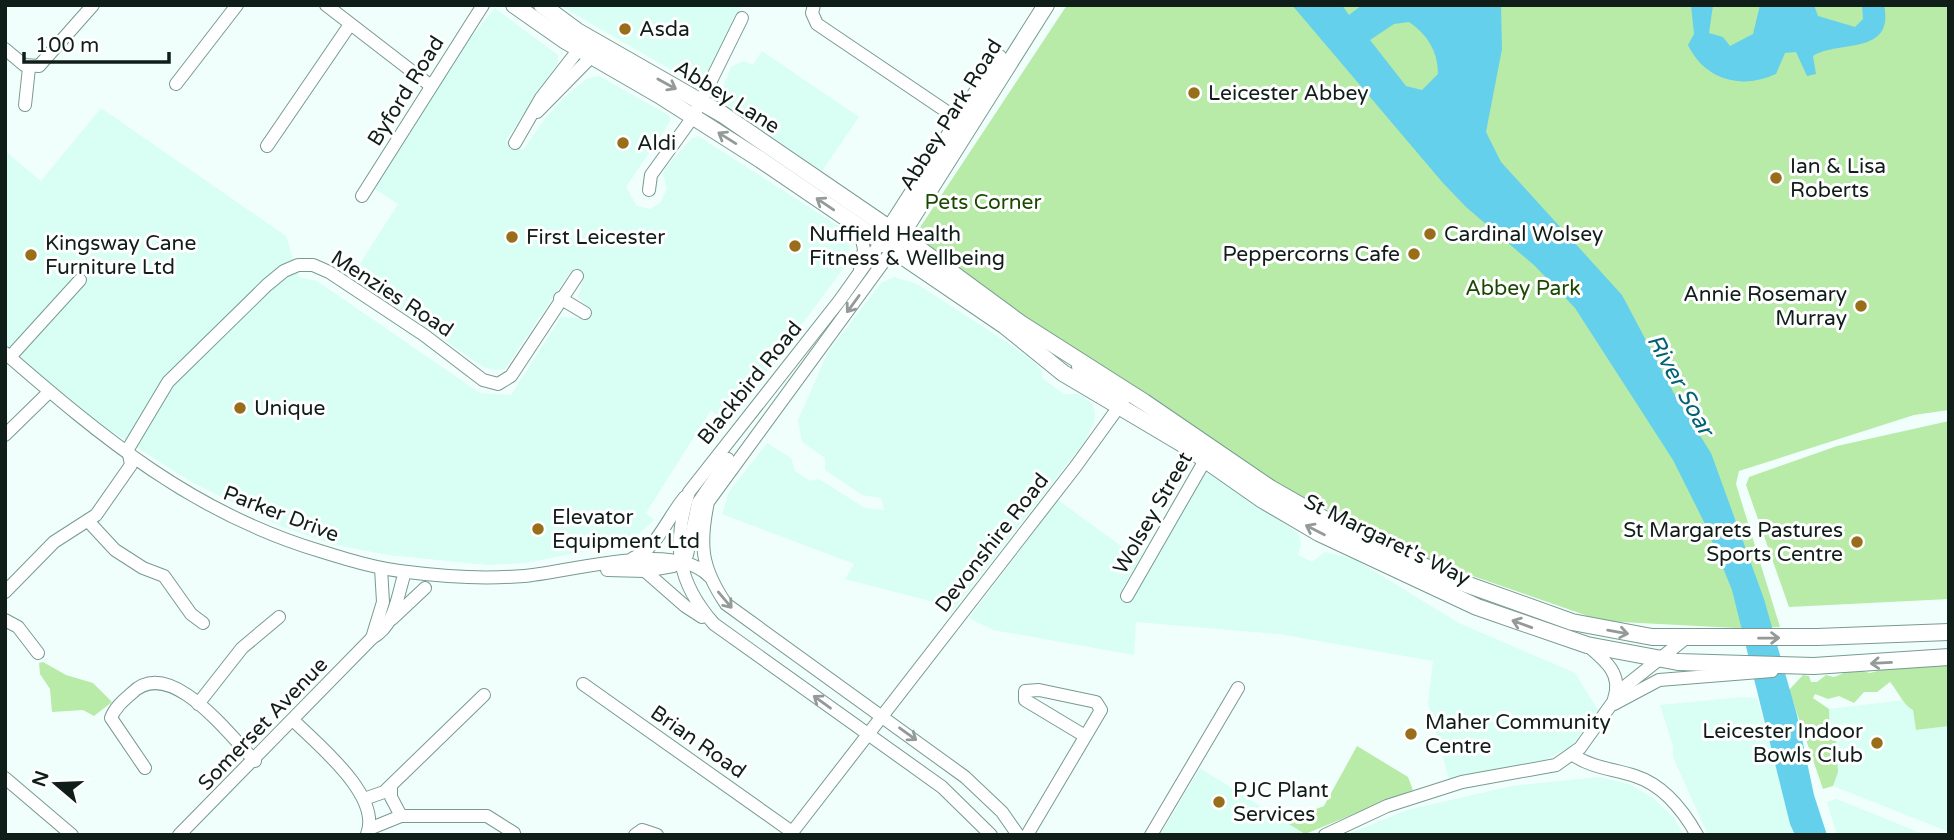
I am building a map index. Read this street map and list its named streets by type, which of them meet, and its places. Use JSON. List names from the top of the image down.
{
  "streets": {
    "main road": ["Abbey Lane", "Abbey Park Road", "St Margaret's Way"],
    "street": [
      "Byford Road",
      "Menzies Road",
      "Blackbird Road",
      "Wolsey Street",
      "Parker Drive",
      "Devonshire Road",
      "Somerset Avenue",
      "Brian Road"
    ]
  },
  "crossings": [
    ["Abbey Lane", "Abbey Park Road"],
    ["Abbey Lane", "Blackbird Road"],
    ["Abbey Lane", "St Margaret's Way"],
    ["Abbey Park Road", "Blackbird Road"],
    ["Abbey Park Road", "St Margaret's Way"],
    ["Menzies Road", "Parker Drive"],
    ["Blackbird Road", "Parker Drive"],
    ["Blackbird Road", "St Margaret's Way"],
    ["Blackbird Road", "Devonshire Road"],
    ["Wolsey Street", "St Margaret's Way"],
    ["Parker Drive", "Somerset Avenue"],
    ["St Margaret's Way", "Devonshire Road"]
  ],
  "water": ["River Soar"],
  "parks": ["Pets Corner", "Abbey Park"],
  "places": [
    "Asda",
    "Leicester Abbey",
    "Aldi",
    "Ian & Lisa Roberts",
    "Cardinal Wolsey",
    "First Leicester",
    "Nuffield Health Fitness & Wellbeing",
    "Peppercorns Cafe",
    "Kingsway Cane Furniture Ltd",
    "Annie Rosemary Murray",
    "Unique",
    "Elevator Equipment Ltd",
    "St Margarets Pastures Sports Centre",
    "Maher Community Centre",
    "Leicester Indoor Bowls Club",
    "PJC Plant Services"
  ],
  "scale_bar": "100 m",
  "north": "left"
}
